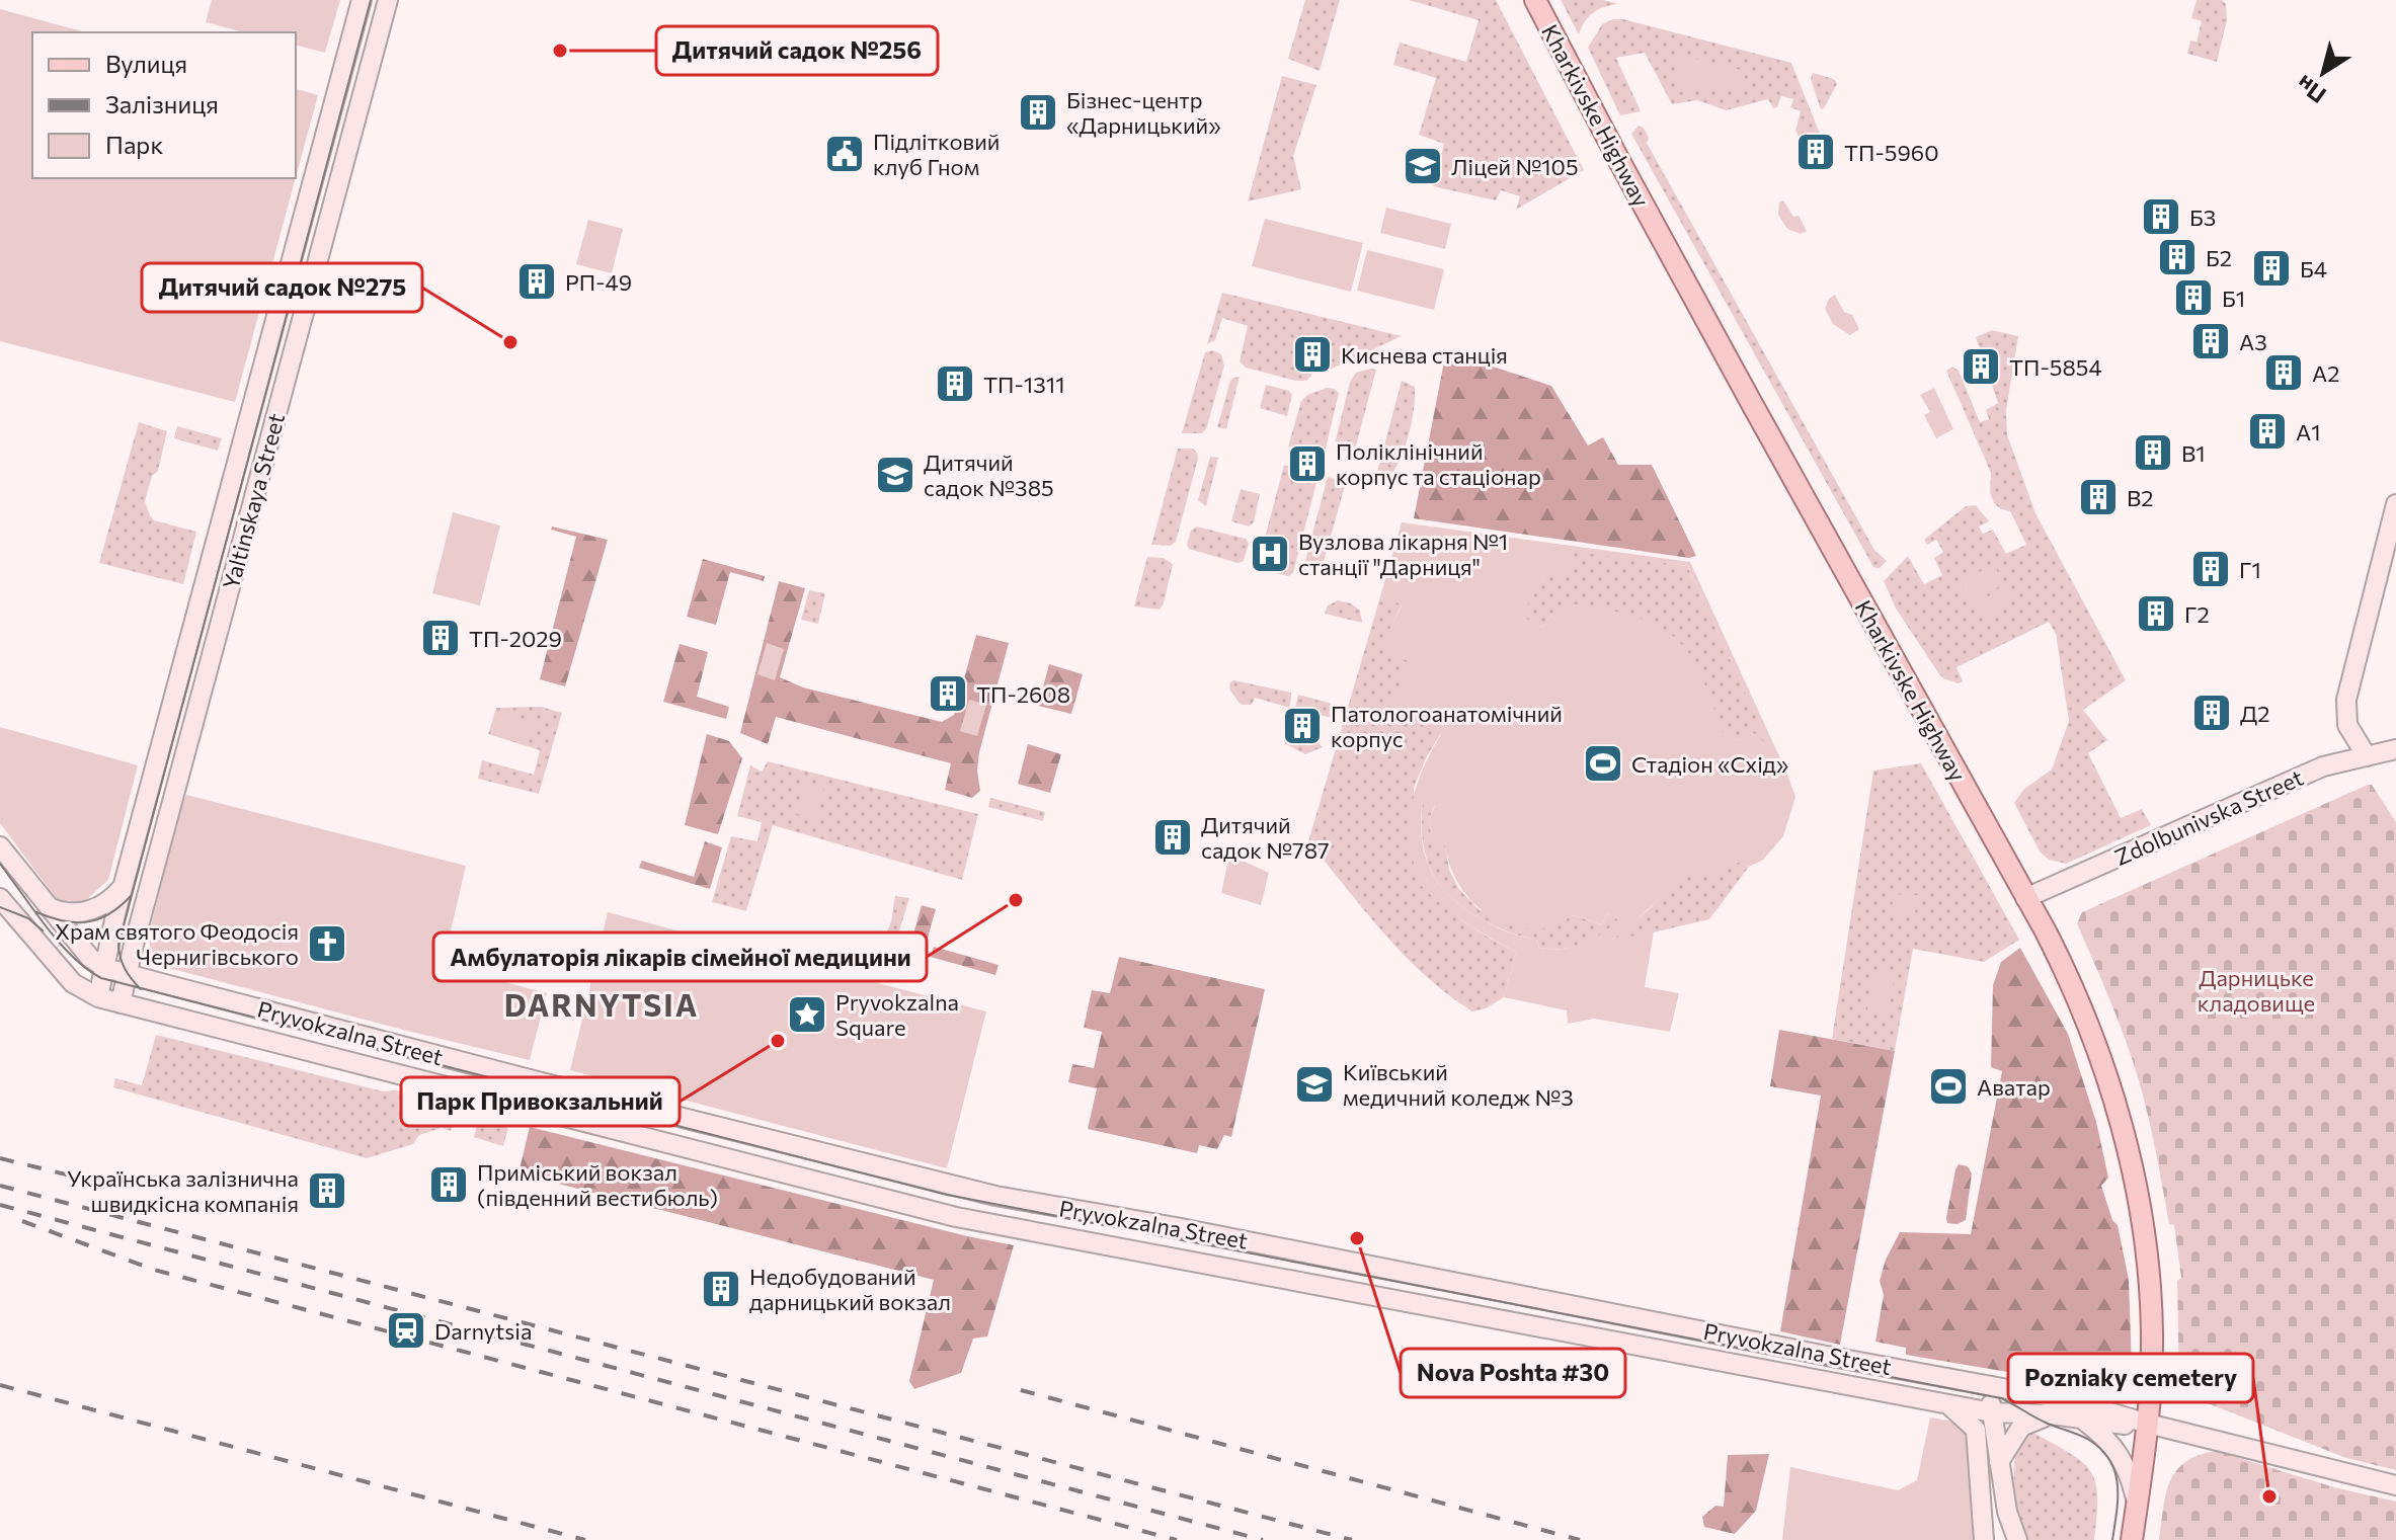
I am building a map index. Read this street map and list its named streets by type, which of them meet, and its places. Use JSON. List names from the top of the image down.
{
  "streets": {
    "main road": [
      "Kharkivske Highway",
      "Yaltinskaya Street",
      "Zdolbunivska Street",
      "Pryvokzalna Street"
    ]
  },
  "crossings": [
    ["Kharkivske Highway", "Zdolbunivska Street"],
    ["Kharkivske Highway", "Pryvokzalna Street"],
    ["Yaltinskaya Street", "Pryvokzalna Street"]
  ],
  "districts": ["DARNYTSIA"],
  "parks": ["Дарницьке кладовище"],
  "places": {
    "other": [
      "Дитячий садок №256",
      "Дитячий садок №275",
      "Амбулаторія лікарів сімейної медицини",
      "Парк Привокзальний",
      "Nova Poshta #30",
      "Pozniaky cemetery"
    ],
    "building": [
      "Бізнес-центр «Дарницький»",
      "ТП-5960",
      "Б3",
      "Б2",
      "Б4",
      "РП-49",
      "Б1",
      "А3",
      "Киснева станція",
      "ТП-5854",
      "А2",
      "ТП-1311",
      "А1",
      "В1",
      "Поліклінічний корпус та стаціонар",
      "В2",
      "Г1",
      "Г2",
      "ТП-2029",
      "ТП-2608",
      "Д2",
      "Патологоанатомічний корпус",
      "Дитячий садок №787",
      "Приміський вокзал (південний вестибюль)",
      "Українська залізнична швидкісна компанія",
      "Недобудований дарницький вокзал"
    ],
    "public building": ["Підлітковий клуб Гном"],
    "school or university": ["Ліцей №105", "Дитячий садок №385", "Київський медичний коледж №3"],
    "hospital": ["Вузлова лікарня №1 станції \"Дарниця\""],
    "sports": ["Стадіон «Схід»", "Аватар"],
    "church": ["Храм святого Феодосія Чернигівського"],
    "place": ["Pryvokzalna Square"],
    "station": ["Darnytsia"]
  },
  "legend": ["Вулиця", "Залізниця", "Парк"],
  "north": "bottom left"
}
